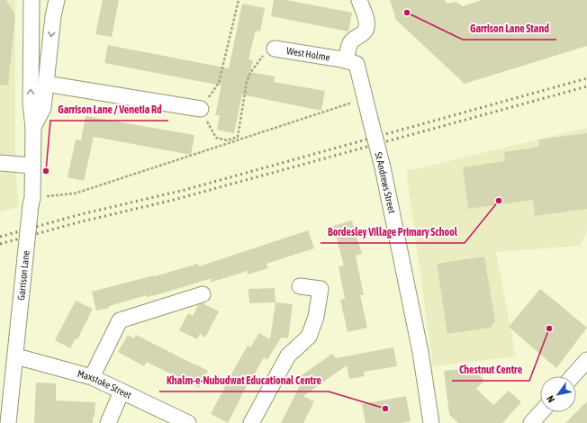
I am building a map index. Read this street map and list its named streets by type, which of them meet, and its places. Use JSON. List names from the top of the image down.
{
  "streets": {
    "street": [
      "West Holme",
      "St Andrews Street",
      "Garrison Lane",
      "Maxstoke Street"
    ]
  },
  "crossings": [
    ["West Holme", "St Andrews Street"],
    ["Garrison Lane", "Maxstoke Street"]
  ],
  "places": [
    "Garrison Lane Stand",
    "Garrison Lane / Venetia Rd",
    "Bordesley Village Primary School",
    "Chestnut Centre",
    "Khalm-e-Nubudwat Educational Centre"
  ],
  "north": "bottom left"
}
